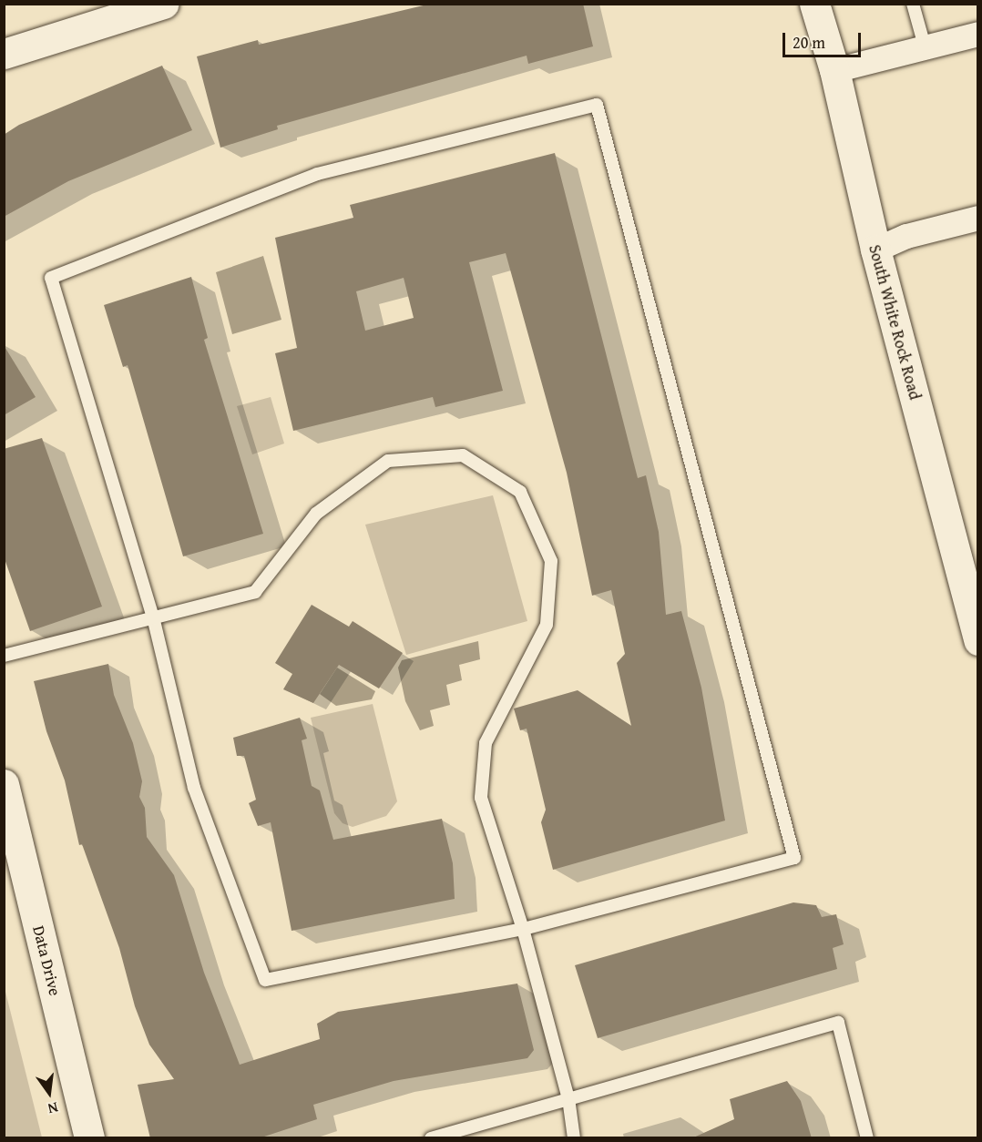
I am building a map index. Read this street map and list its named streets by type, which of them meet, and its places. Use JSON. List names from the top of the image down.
{
  "streets": {
    "street": ["South White Rock Road", "Data Drive"]
  },
  "scale_bar": "20 m",
  "north": "bottom"
}
